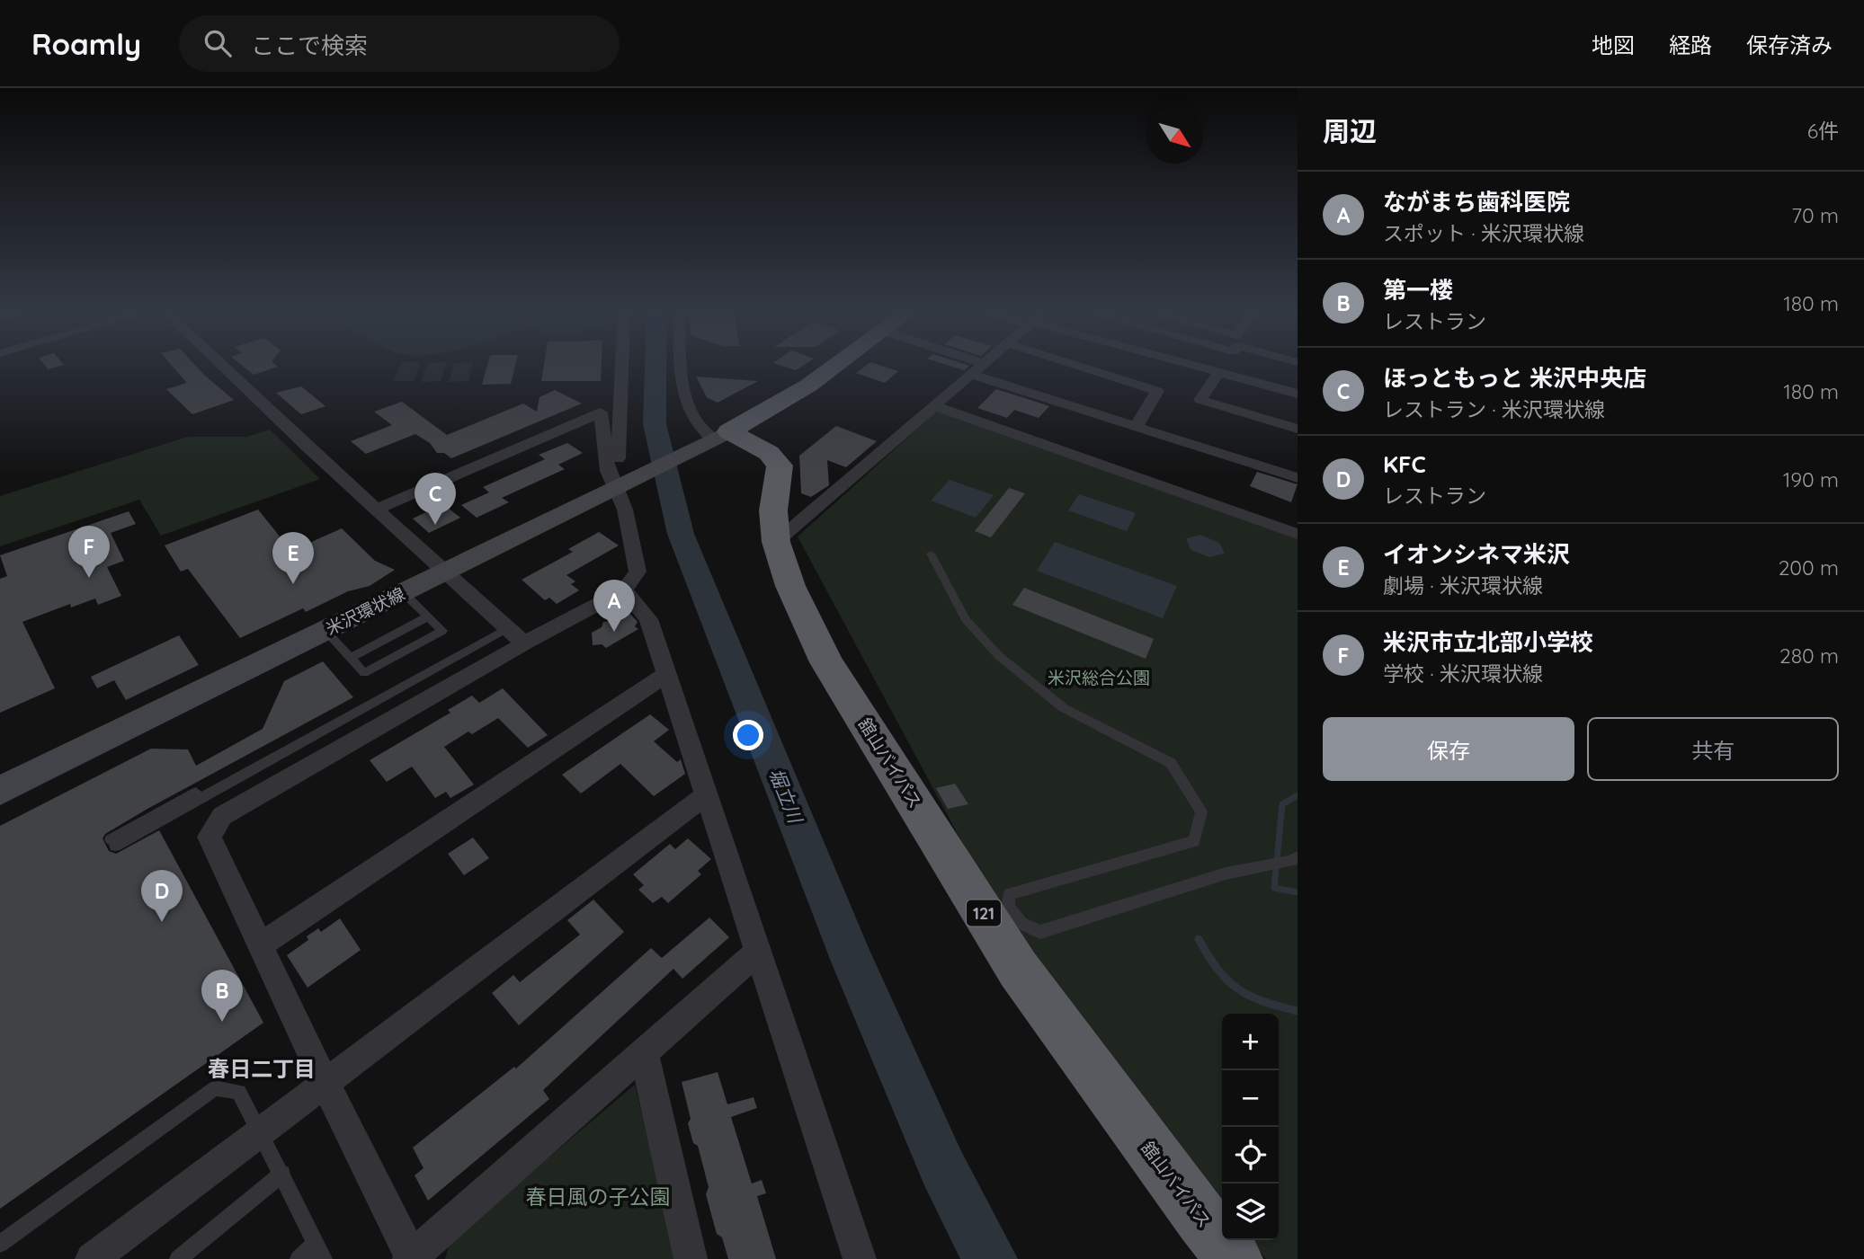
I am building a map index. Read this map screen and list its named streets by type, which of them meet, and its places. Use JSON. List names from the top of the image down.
{
  "streets": {
    "highway": ["舘山バイパス", "121"],
    "main road": ["米沢環状線"]
  },
  "crossings": [
    ["米沢環状線", "舘山バイパス"]
  ],
  "districts": ["春日二丁目"],
  "water": ["堀立川"],
  "parks": ["米沢総合公園", "春日風の子公園"],
  "north": "bottom right",
  "page": {
    "header": "Roamly",
    "search": "ここで検索",
    "nav": ["地図", "経路", "保存済み"],
    "heading": ["周辺", "6件"],
    "list": [
      {
        "mark": "A",
        "name": "ながまち歯科医院",
        "note": "スポット · 米沢環状線",
        "value": "70 m"
      },
      {
        "mark": "B",
        "name": "第一楼",
        "note": "レストラン",
        "value": "180 m"
      },
      {
        "mark": "C",
        "name": "ほっともっと 米沢中央店",
        "note": "レストラン · 米沢環状線",
        "value": "180 m"
      },
      {
        "mark": "D",
        "name": "KFC",
        "note": "レストラン",
        "value": "190 m"
      },
      {
        "mark": "E",
        "name": "イオンシネマ米沢",
        "note": "劇場 · 米沢環状線",
        "value": "200 m"
      },
      {
        "mark": "F",
        "name": "米沢市立北部小学校",
        "note": "学校 · 米沢環状線",
        "value": "280 m"
      }
    ],
    "pins": [
      "C",
      "F",
      "E",
      "A",
      "D",
      "B"
    ],
    "buttons": ["保存", "共有"],
    "map_buttons": ["+", "−"]
  }
}
